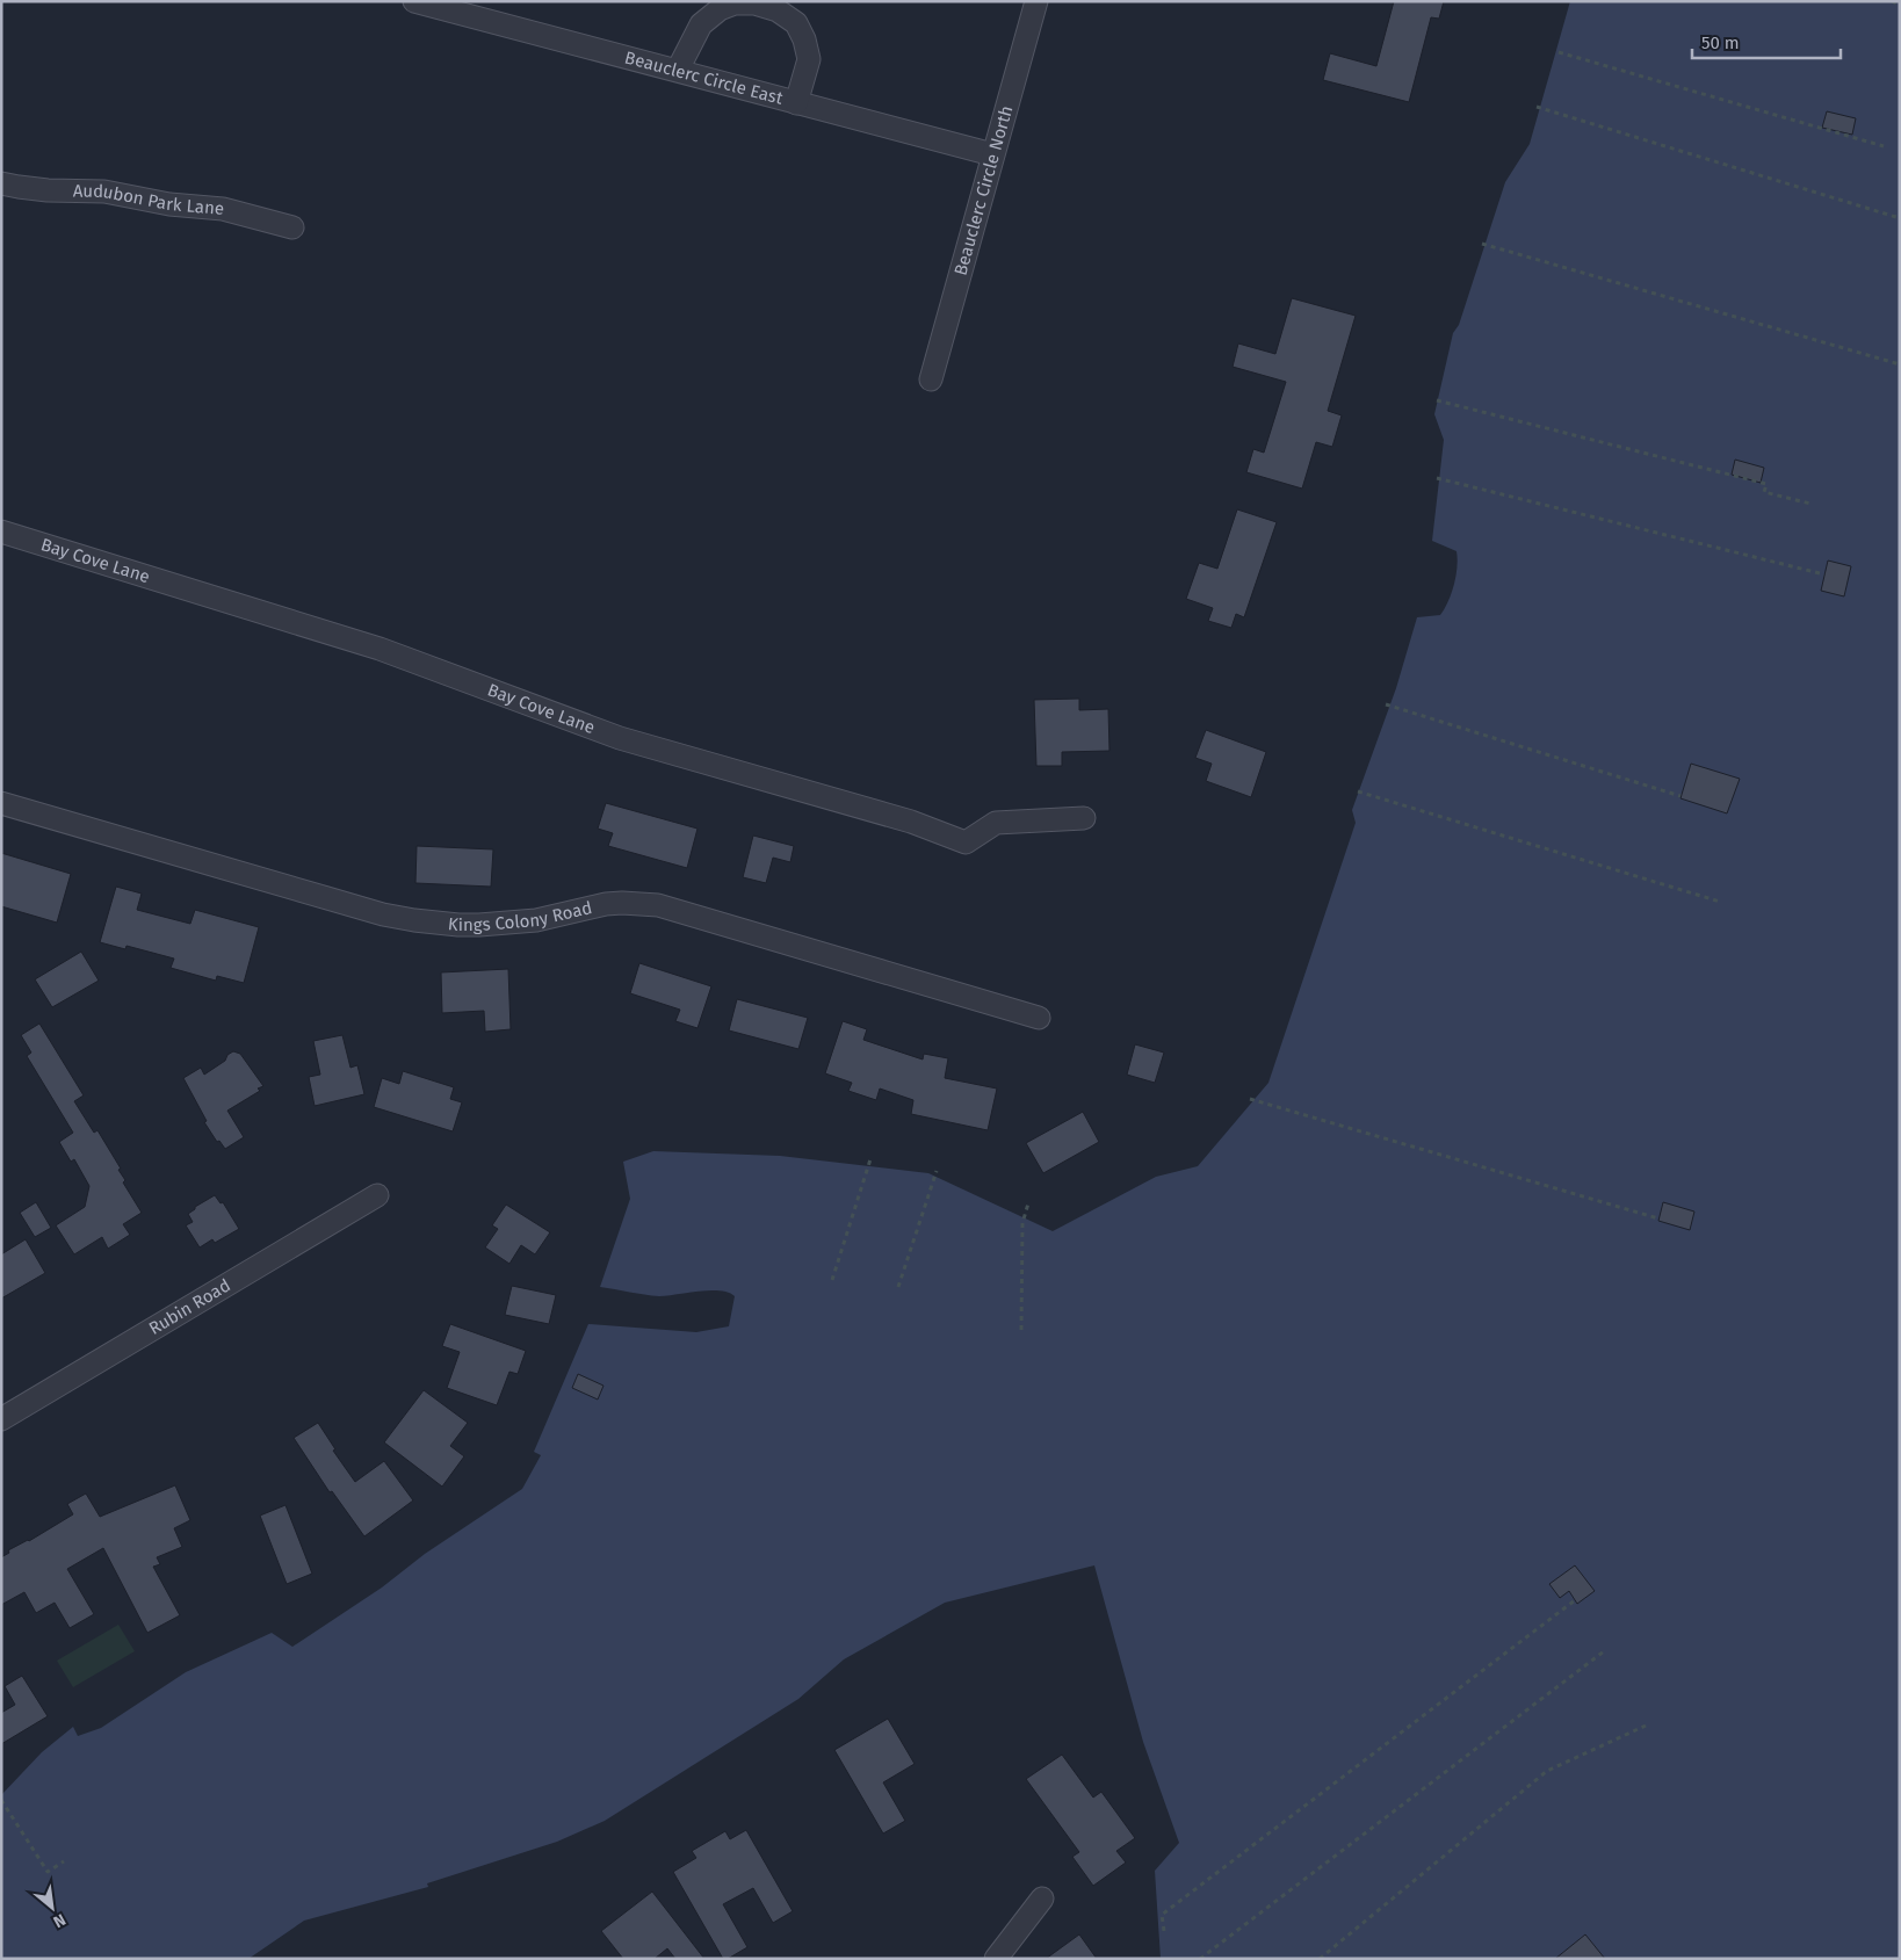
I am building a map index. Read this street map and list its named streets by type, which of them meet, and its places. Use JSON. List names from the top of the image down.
{
  "streets": {
    "street": [
      "Beauclerc Circle East",
      "Beauclerc Circle North",
      "Audubon Park Lane",
      "Bay Cove Lane",
      "Kings Colony Road",
      "Rubin Road"
    ]
  },
  "crossings": [
    ["Beauclerc Circle East", "Beauclerc Circle North"]
  ],
  "scale_bar": "50 m",
  "north": "bottom right"
}
